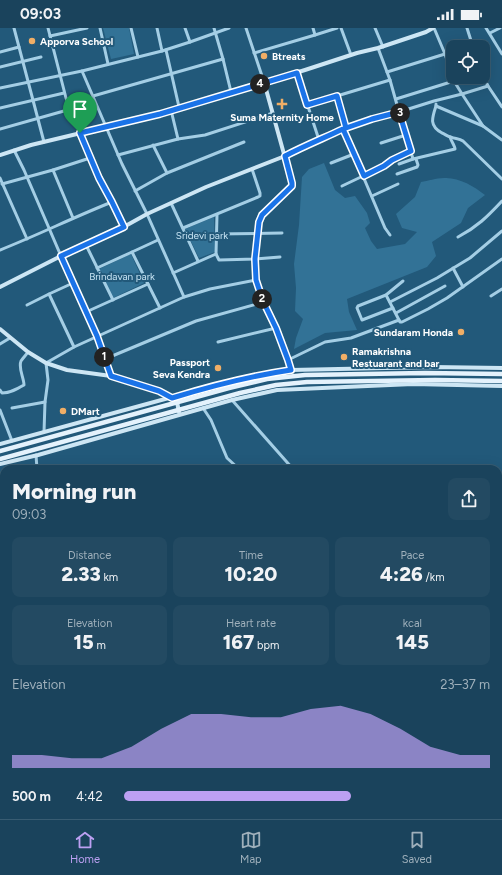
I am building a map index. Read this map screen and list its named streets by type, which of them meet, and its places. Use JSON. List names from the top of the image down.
{
  "parks": ["Sridevi park", "Brindavan park"],
  "places": {
    "other": [
      "Apporva School",
      "Btreats",
      "Sundaram Honda",
      "Ramakrishna Restuarant and bar",
      "Passport Seva Kendra",
      "DMart"
    ],
    "health": ["Suma Maternity Home"]
  },
  "page": {
    "status": "09:03",
    "pins": [
      "4",
      "3",
      "2",
      "1"
    ],
    "heading": ["Morning run", "09:03"],
    "stats": [
      ["Distance", "2.33 km"],
      ["Time", "10:20"],
      ["Pace", "4:26 /km"],
      ["Elevation", "15 m"],
      ["Heart rate", "167 bpm"],
      ["kcal", "145"]
    ],
    "chart": ["Elevation", "23–37 m"],
    "list": [
      {
        "name": "500 m",
        "note": "4:42"
      }
    ],
    "tabs": ["Home", "Map", "Saved"]
  }
}
